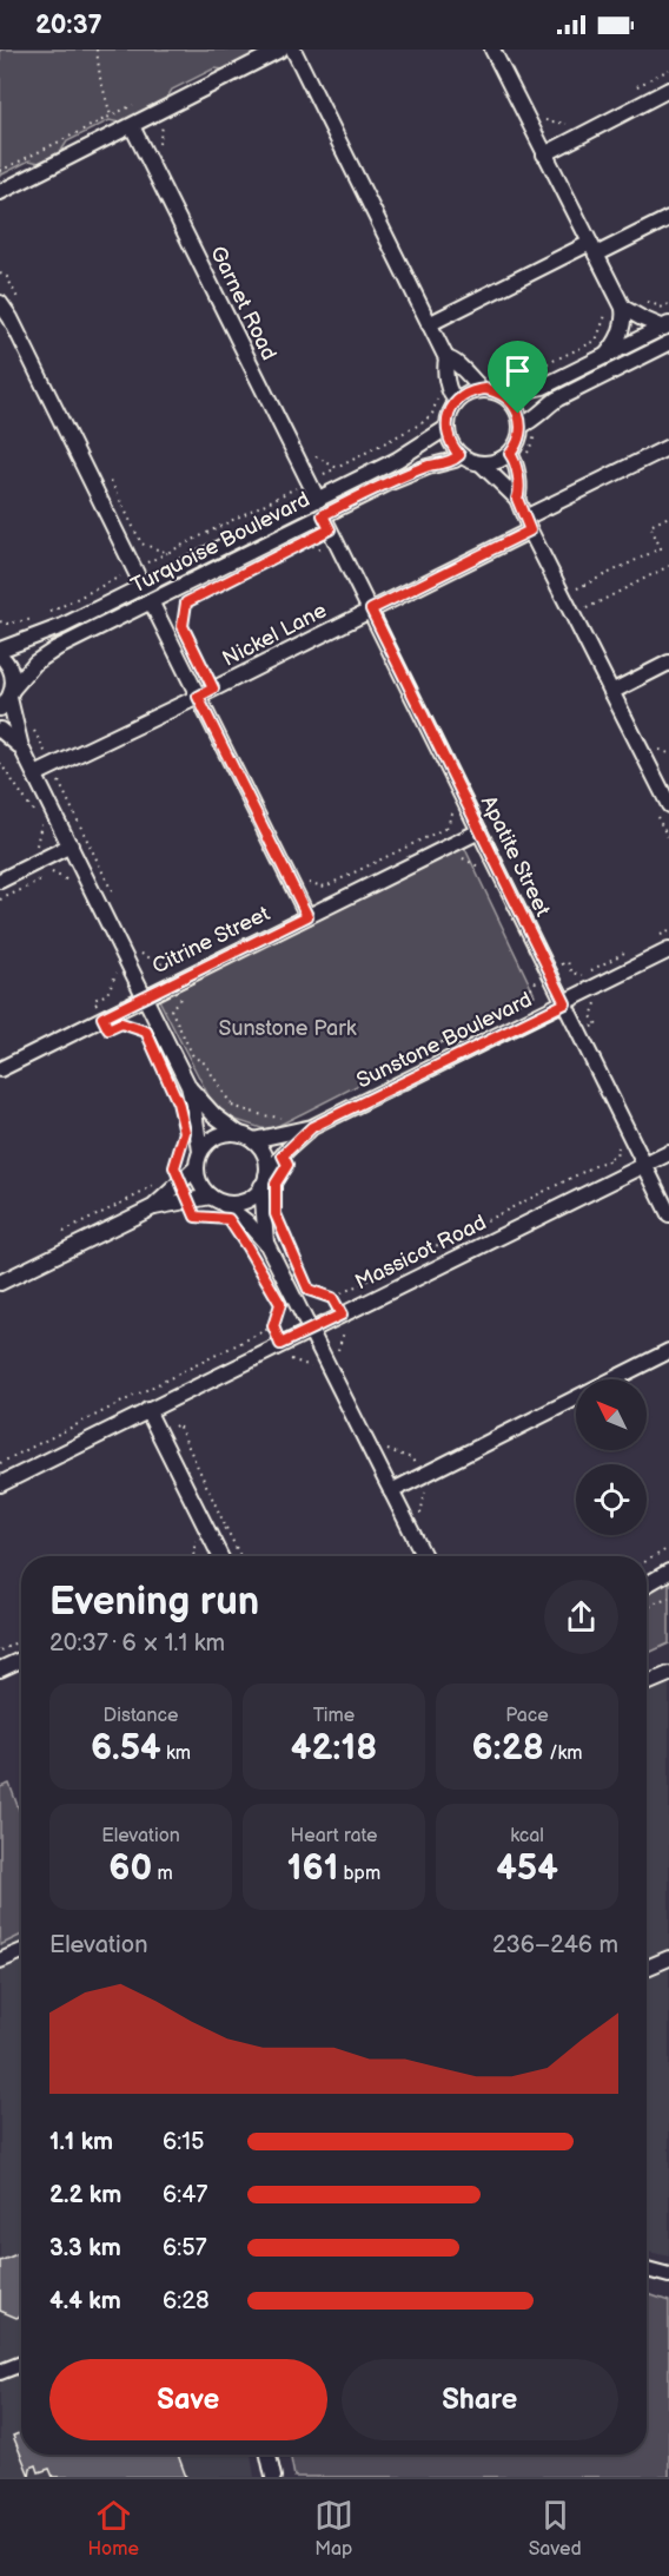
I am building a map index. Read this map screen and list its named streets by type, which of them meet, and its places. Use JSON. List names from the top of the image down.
{
  "streets": {
    "street": [
      "Garnet Road",
      "Turquoise Boulevard",
      "Nickel Lane",
      "Apatite Street",
      "Citrine Street",
      "Sunstone Boulevard",
      "Massicot Road"
    ]
  },
  "crossings": [
    ["Garnet Road", "Turquoise Boulevard"],
    ["Turquoise Boulevard", "Apatite Street"],
    ["Nickel Lane", "Apatite Street"],
    ["Apatite Street", "Citrine Street"],
    ["Apatite Street", "Sunstone Boulevard"],
    ["Apatite Street", "Massicot Road"]
  ],
  "parks": ["Sunstone Park"],
  "north": "top left",
  "page": {
    "status": "20:37",
    "heading": ["Evening run", "20:37 · 6 × 1.1 km"],
    "stats": [
      ["Distance", "6.54 km"],
      ["Time", "42:18"],
      ["Pace", "6:28 /km"],
      ["Elevation", "60 m"],
      ["Heart rate", "161 bpm"],
      ["kcal", "454"]
    ],
    "chart": ["Elevation", "236–246 m"],
    "list": [
      {
        "name": "1.1 km",
        "note": "6:15"
      },
      {
        "name": "2.2 km",
        "note": "6:47"
      },
      {
        "name": "3.3 km",
        "note": "6:57"
      },
      {
        "name": "4.4 km",
        "note": "6:28"
      }
    ],
    "buttons": ["Save", "Share"],
    "tabs": ["Home", "Map", "Saved"]
  }
}
